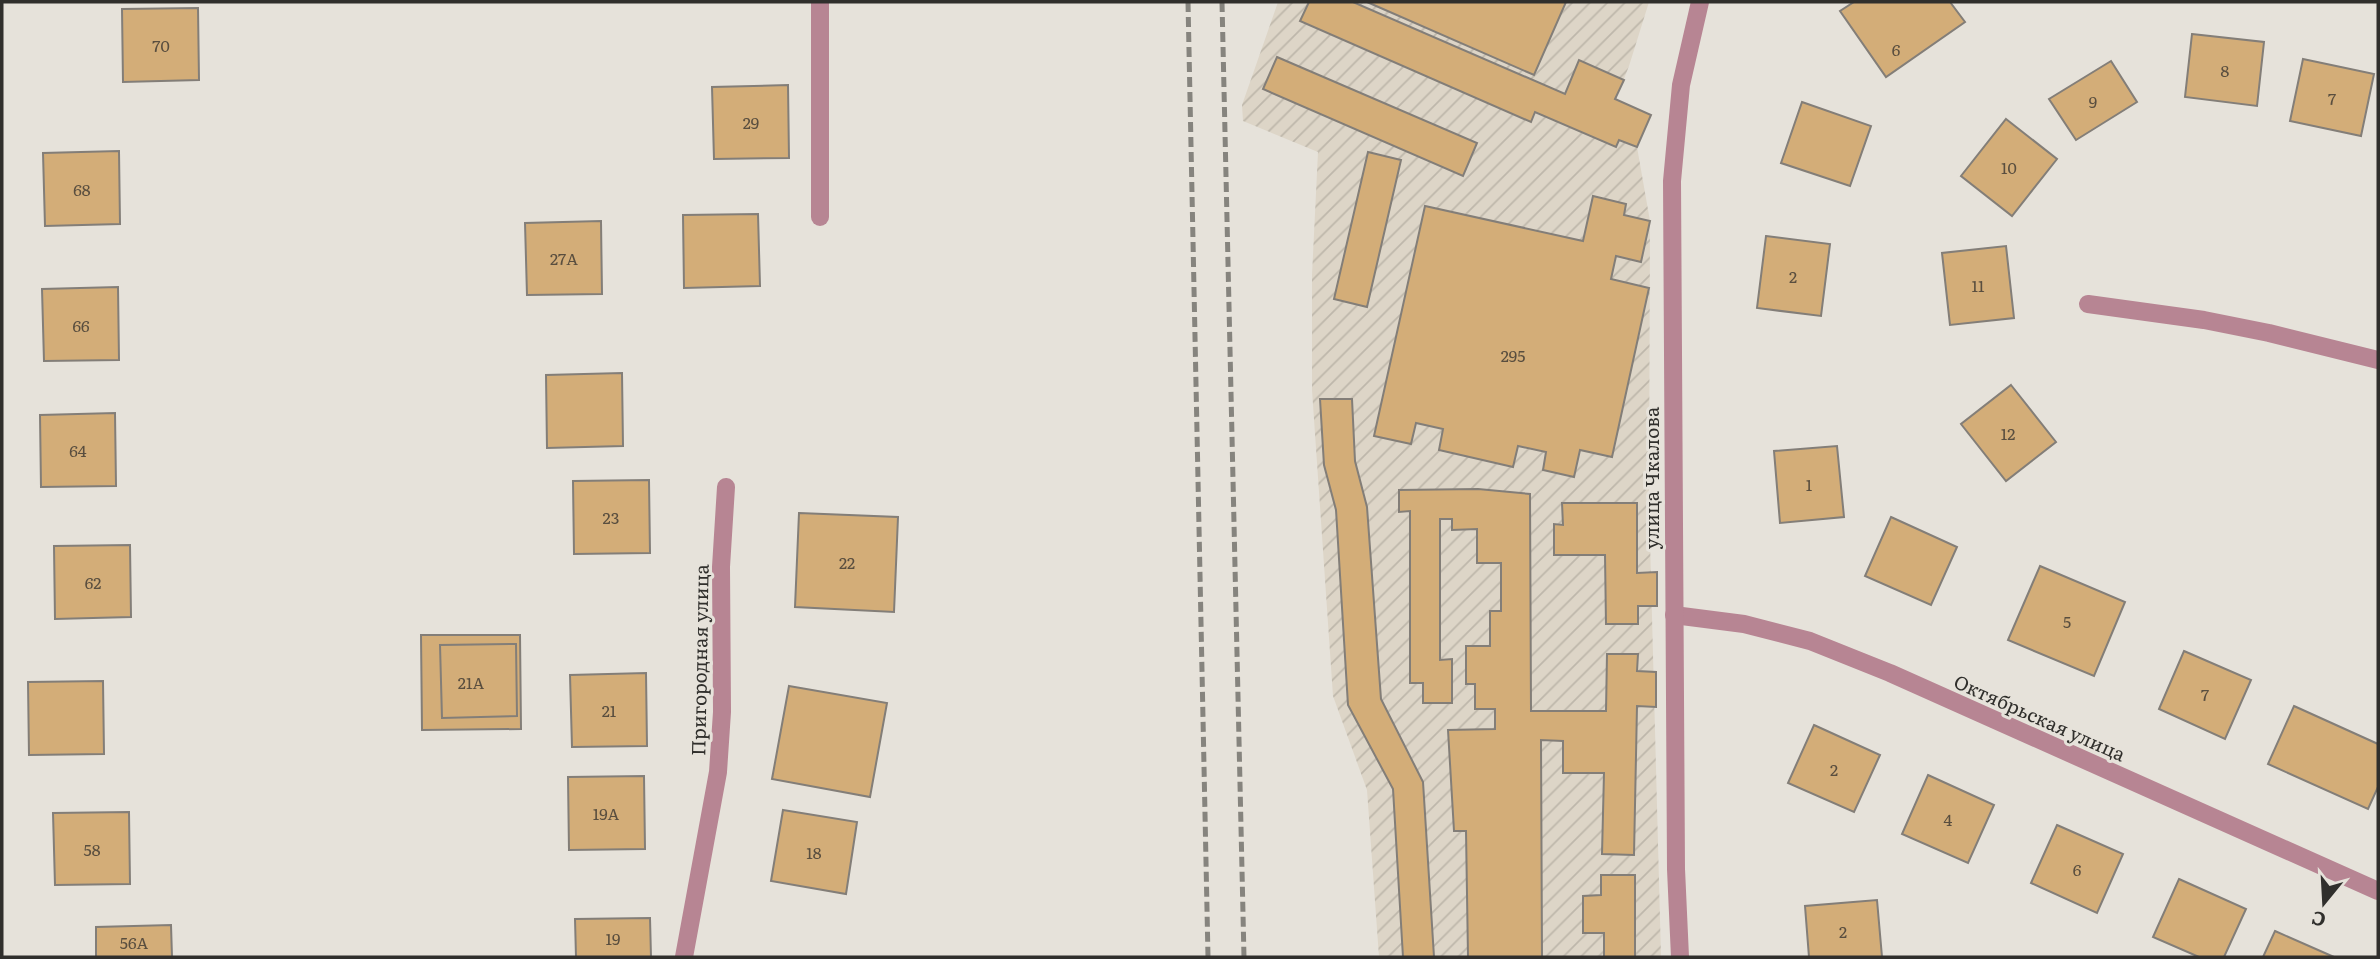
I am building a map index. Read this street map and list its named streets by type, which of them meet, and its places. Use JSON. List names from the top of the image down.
{
  "streets": {
    "street": ["улица Чкалова", "Пригородная улица", "Октябрьская улица"]
  },
  "crossings": [
    ["улица Чкалова", "Октябрьская улица"]
  ],
  "house_numbers": [
    "70",
    "6",
    "8",
    "7",
    "9",
    "29",
    "10",
    "68",
    "27А",
    "2",
    "11",
    "66",
    "295",
    "12",
    "64",
    "1",
    "23",
    "22",
    "62",
    "5",
    "21А",
    "7",
    "21",
    "2",
    "19А",
    "4",
    "58",
    "18",
    "6",
    "2",
    "19",
    "56А"
  ],
  "north": "bottom"
}
